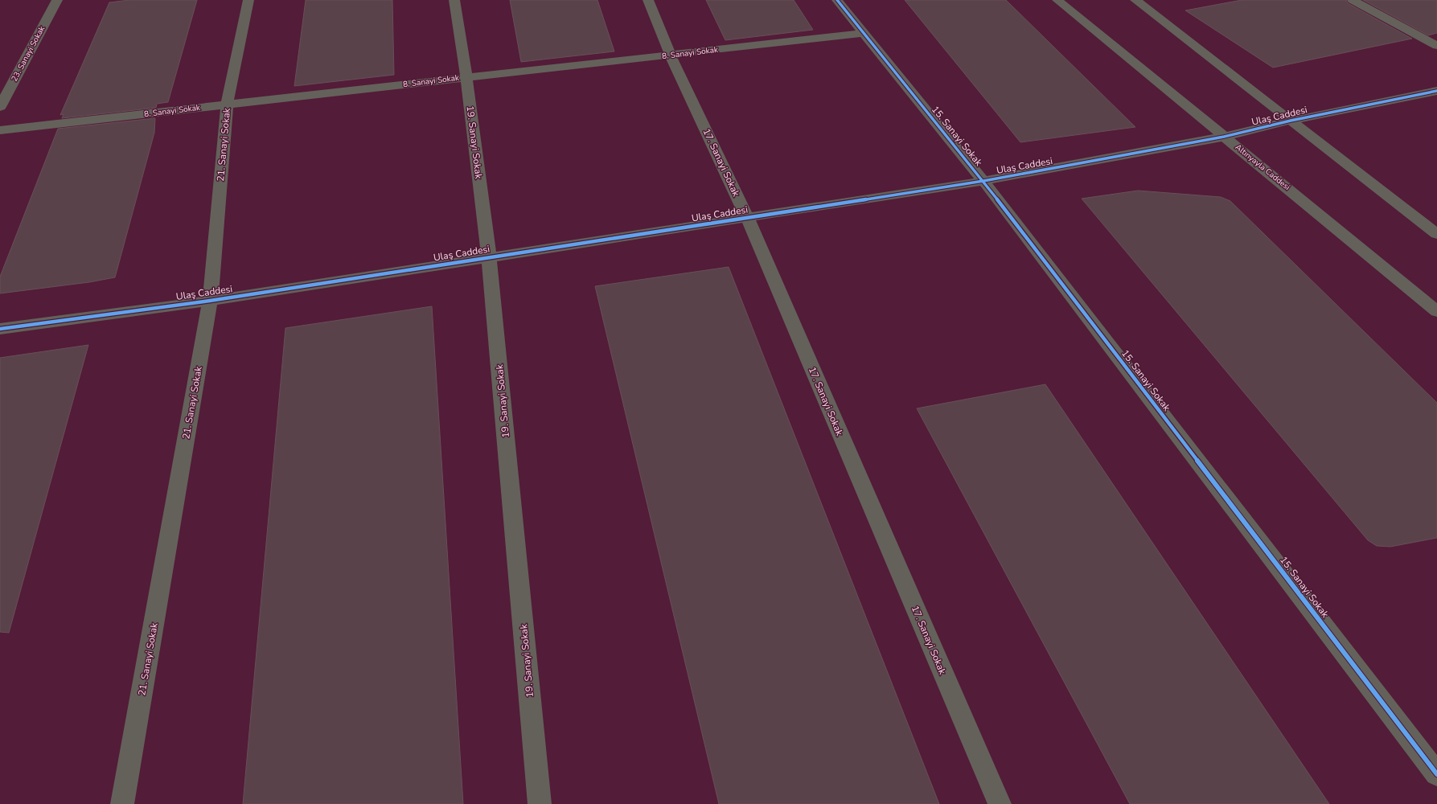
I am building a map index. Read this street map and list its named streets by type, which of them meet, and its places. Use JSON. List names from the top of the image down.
{
  "streets": {
    "street": [
      "8. Sanayi Sokak",
      "23. Sanayi Sokak",
      "Ulaş Caddesi",
      "15. Sanayi Sokak",
      "19. Sanayi Sokak",
      "21. Sanayi Sokak",
      "17. Sanayi Sokak",
      "Altınyayla Caddesi"
    ]
  },
  "crossings": [
    ["8. Sanayi Sokak", "15. Sanayi Sokak"],
    ["8. Sanayi Sokak", "19. Sanayi Sokak"],
    ["8. Sanayi Sokak", "21. Sanayi Sokak"],
    ["8. Sanayi Sokak", "17. Sanayi Sokak"],
    ["Ulaş Caddesi", "15. Sanayi Sokak"],
    ["Ulaş Caddesi", "19. Sanayi Sokak"],
    ["Ulaş Caddesi", "21. Sanayi Sokak"],
    ["Ulaş Caddesi", "17. Sanayi Sokak"],
    ["Ulaş Caddesi", "Altınyayla Caddesi"]
  ]
}
